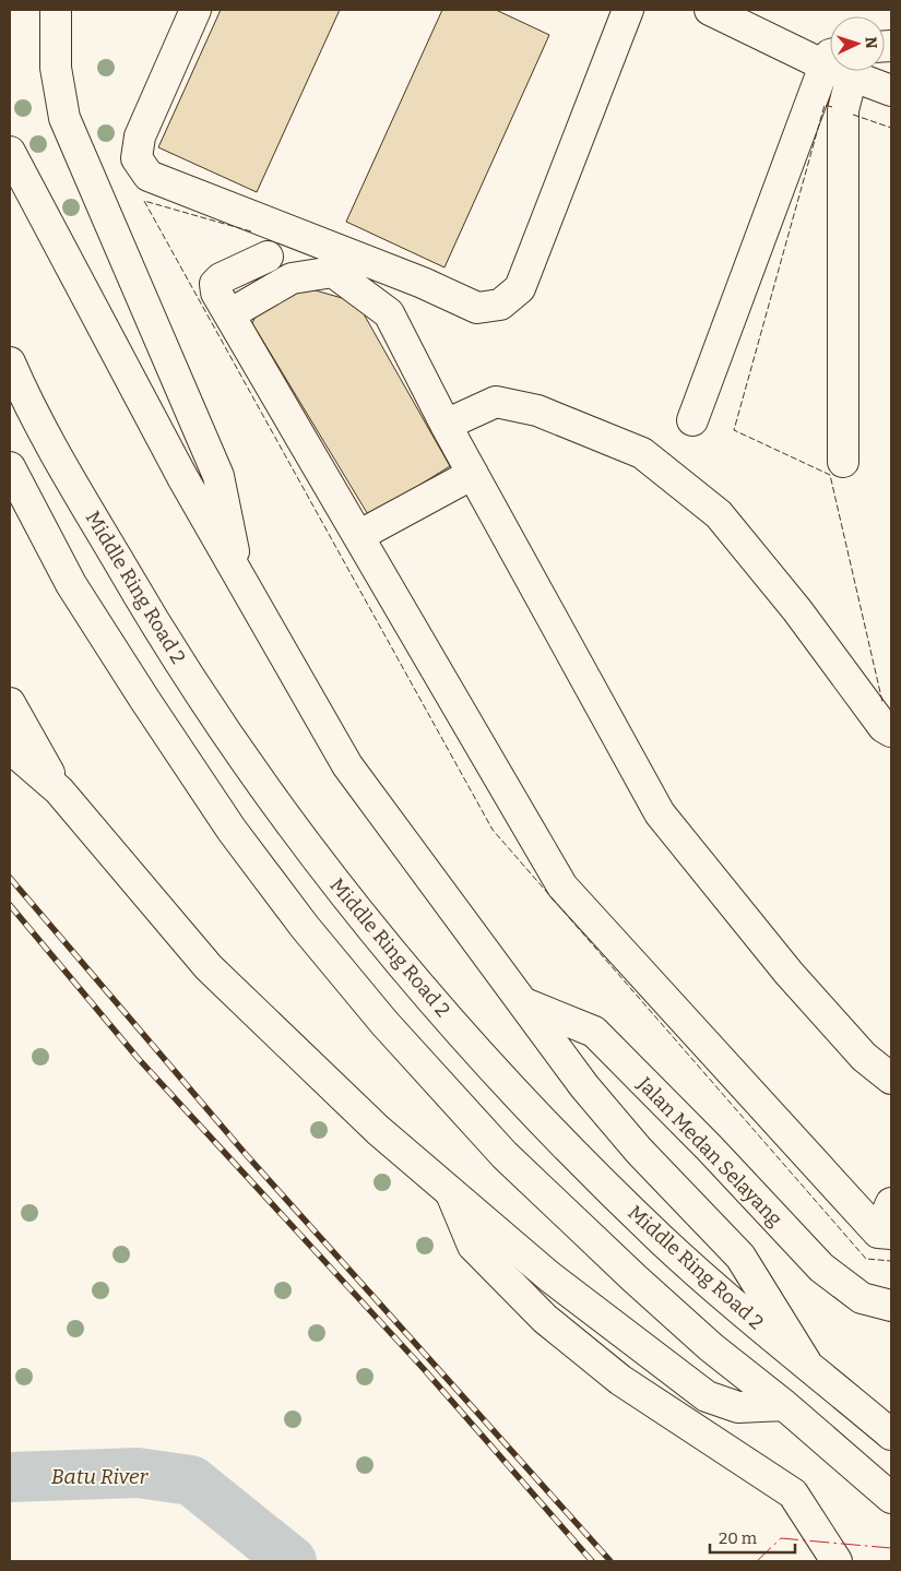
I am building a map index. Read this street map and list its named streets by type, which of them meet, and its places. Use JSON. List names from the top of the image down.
{
  "streets": {
    "main road": ["Middle Ring Road 2", "Jalan Medan Selayang"]
  },
  "water": ["Batu River"],
  "scale_bar": "20 m",
  "north": "right"
}
